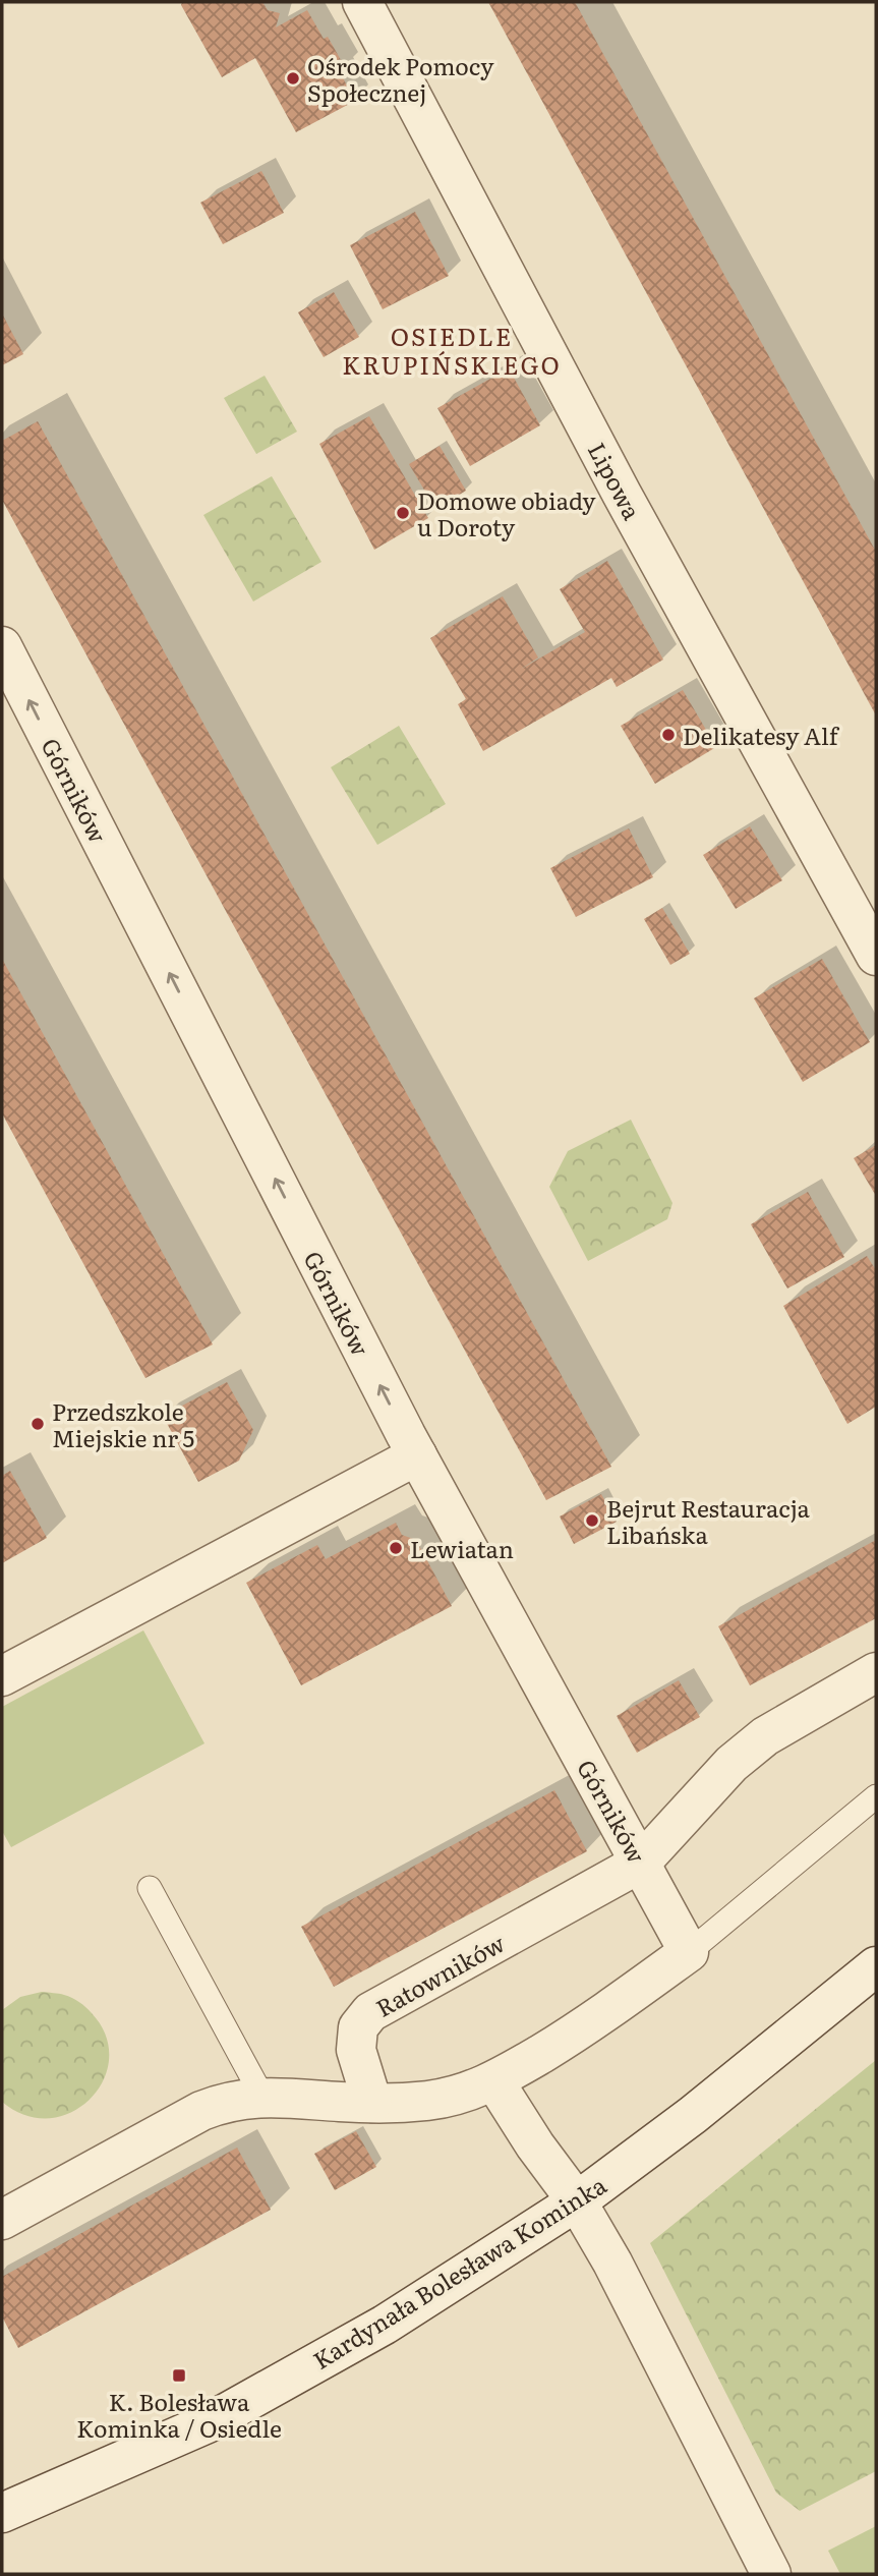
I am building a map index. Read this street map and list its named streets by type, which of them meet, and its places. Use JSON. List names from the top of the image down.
{
  "streets": {
    "street": [
      "Lipowa",
      "Górników",
      "Ratowników",
      "Kardynała Bolesława Kominka"
    ]
  },
  "crossings": [
    ["Górników", "Ratowników"]
  ],
  "one_way": ["Górników"],
  "districts": ["OSIEDLE KRUPIŃSKIEGO"],
  "places": {
    "other": [
      "Ośrodek Pomocy Społecznej",
      "Domowe obiady u Doroty",
      "Delikatesy Alf",
      "Przedszkole Miejskie nr 5",
      "Bejrut Restauracja Libańska",
      "Lewiatan"
    ],
    "transit": ["K. Bolesława Kominka / Osiedle"]
  }
}
